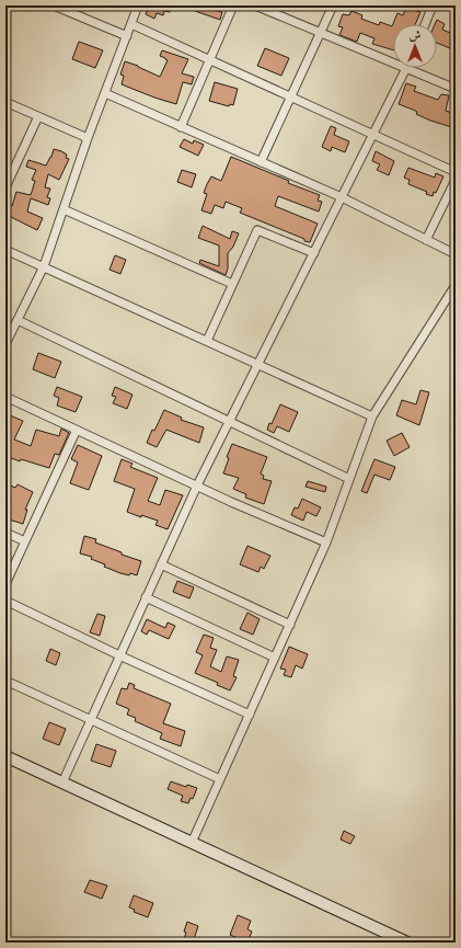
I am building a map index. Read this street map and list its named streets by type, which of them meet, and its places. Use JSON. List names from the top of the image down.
{
  "north": "top"
}
